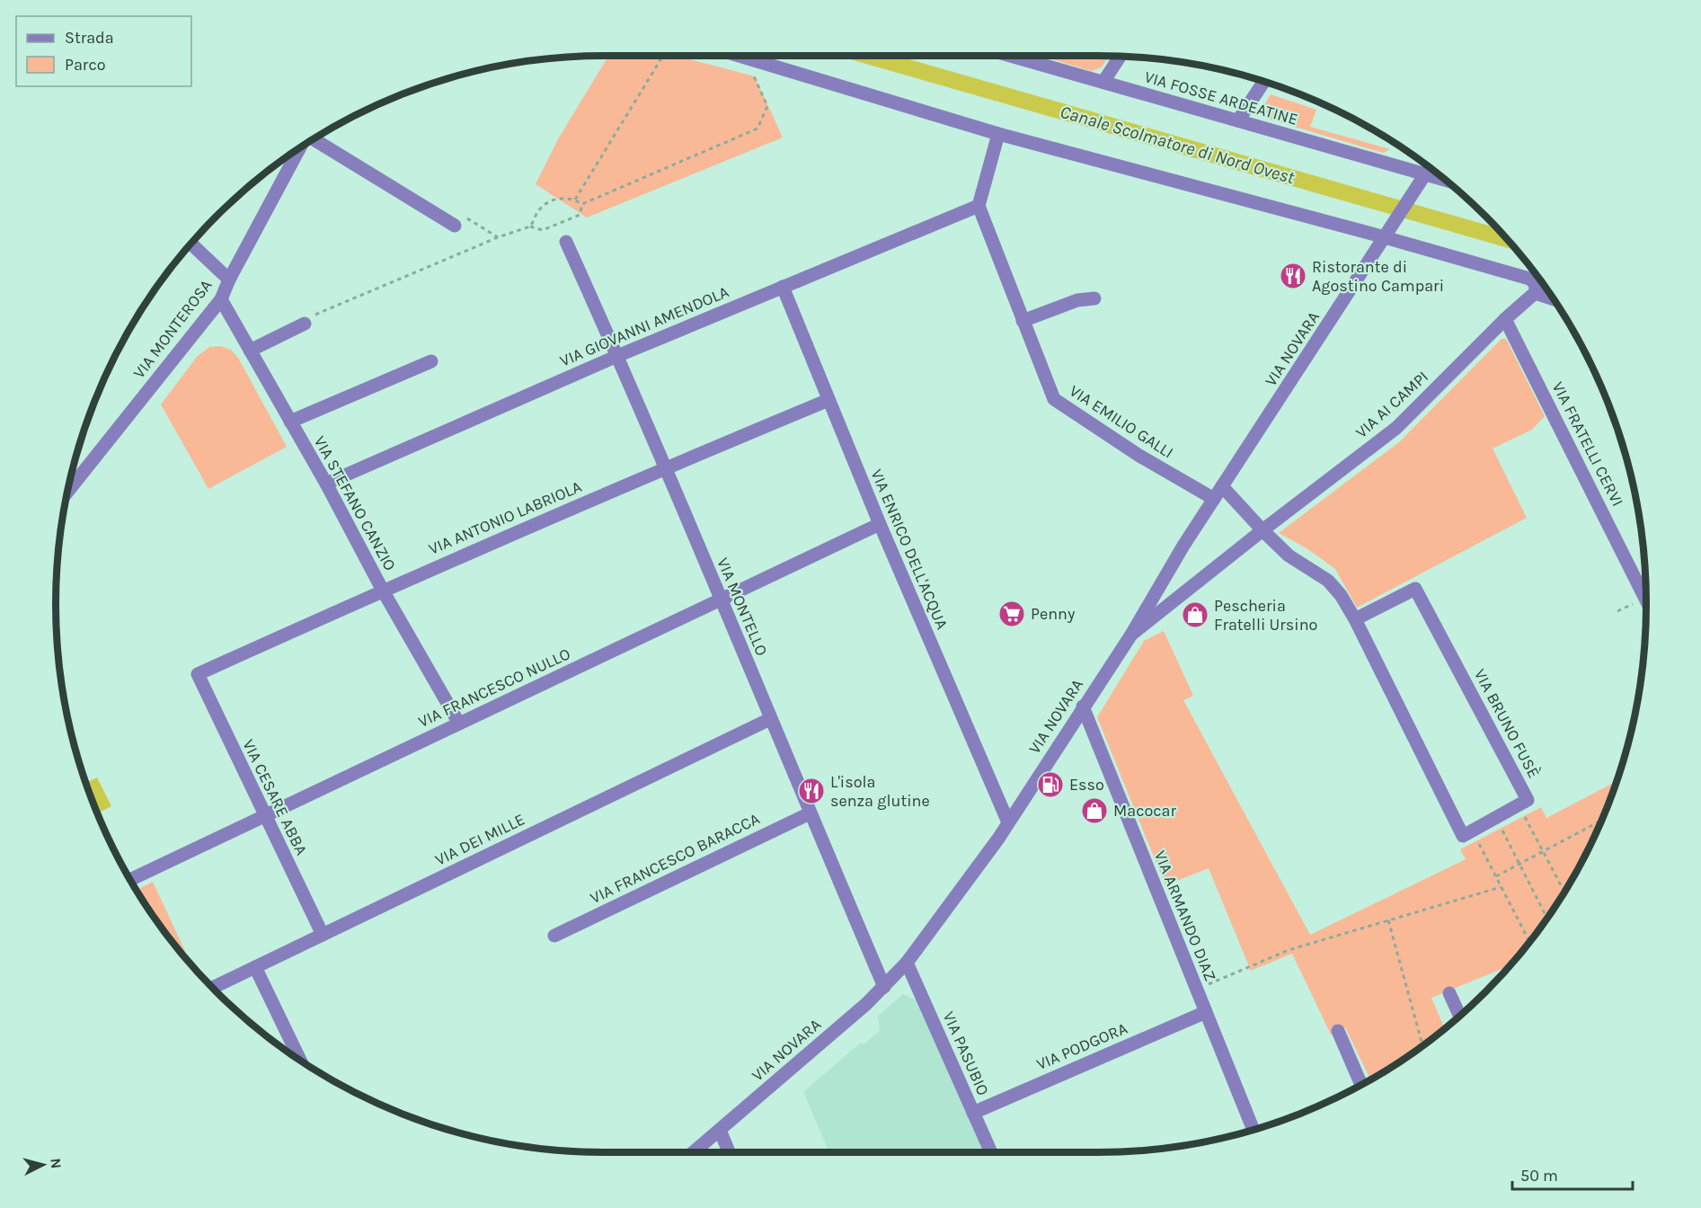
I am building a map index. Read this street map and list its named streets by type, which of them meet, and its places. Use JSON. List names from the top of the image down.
{
  "streets": {
    "street": [
      "VIA FOSSE ARDEATINE",
      "VIA GIOVANNI AMENDOLA",
      "VIA MONTEROSA",
      "VIA NOVARA",
      "VIA AI CAMPI",
      "VIA EMILIO GALLI",
      "VIA FRATELLI CERVI",
      "VIA STEFANO CANZIO",
      "VIA ANTONIO LABRIOLA",
      "VIA ENRICO DELL'ACQUA",
      "VIA MONTELLO",
      "VIA FRANCESCO NULLO",
      "VIA BRUNO FUSÈ",
      "VIA CESARE ABBA",
      "VIA DEI MILLE",
      "VIA FRANCESCO BARACCA",
      "VIA ARMANDO DIAZ",
      "VIA PODGORA",
      "VIA PASUBIO"
    ]
  },
  "crossings": [
    ["VIA FOSSE ARDEATINE", "VIA NOVARA"],
    ["VIA GIOVANNI AMENDOLA", "VIA EMILIO GALLI"],
    ["VIA GIOVANNI AMENDOLA", "VIA STEFANO CANZIO"],
    ["VIA GIOVANNI AMENDOLA", "VIA ENRICO DELL'ACQUA"],
    ["VIA GIOVANNI AMENDOLA", "VIA MONTELLO"],
    ["VIA MONTEROSA", "VIA STEFANO CANZIO"],
    ["VIA NOVARA", "VIA AI CAMPI"],
    ["VIA NOVARA", "VIA EMILIO GALLI"],
    ["VIA NOVARA", "VIA ENRICO DELL'ACQUA"],
    ["VIA NOVARA", "VIA MONTELLO"],
    ["VIA NOVARA", "VIA ARMANDO DIAZ"],
    ["VIA NOVARA", "VIA PASUBIO"],
    ["VIA AI CAMPI", "VIA FRATELLI CERVI"],
    ["VIA STEFANO CANZIO", "VIA ANTONIO LABRIOLA"],
    ["VIA STEFANO CANZIO", "VIA FRANCESCO NULLO"],
    ["VIA ANTONIO LABRIOLA", "VIA ENRICO DELL'ACQUA"],
    ["VIA ANTONIO LABRIOLA", "VIA MONTELLO"],
    ["VIA ANTONIO LABRIOLA", "VIA CESARE ABBA"],
    ["VIA ENRICO DELL'ACQUA", "VIA FRANCESCO NULLO"],
    ["VIA MONTELLO", "VIA FRANCESCO NULLO"],
    ["VIA MONTELLO", "VIA DEI MILLE"],
    ["VIA MONTELLO", "VIA FRANCESCO BARACCA"],
    ["VIA FRANCESCO NULLO", "VIA CESARE ABBA"],
    ["VIA CESARE ABBA", "VIA DEI MILLE"],
    ["VIA ARMANDO DIAZ", "VIA PODGORA"],
    ["VIA PODGORA", "VIA PASUBIO"]
  ],
  "water": ["Canale Scolmatore di Nord Ovest"],
  "places": {
    "restaurant": ["Ristorante di Agostino Campari", "L'isola senza glutine"],
    "supermarket": ["Penny"],
    "shop": ["Pescheria Fratelli Ursino", "Macocar"],
    "fuel station": ["Esso"]
  },
  "legend": ["Strada", "Parco"],
  "scale_bar": "50 m",
  "north": "right"
}
